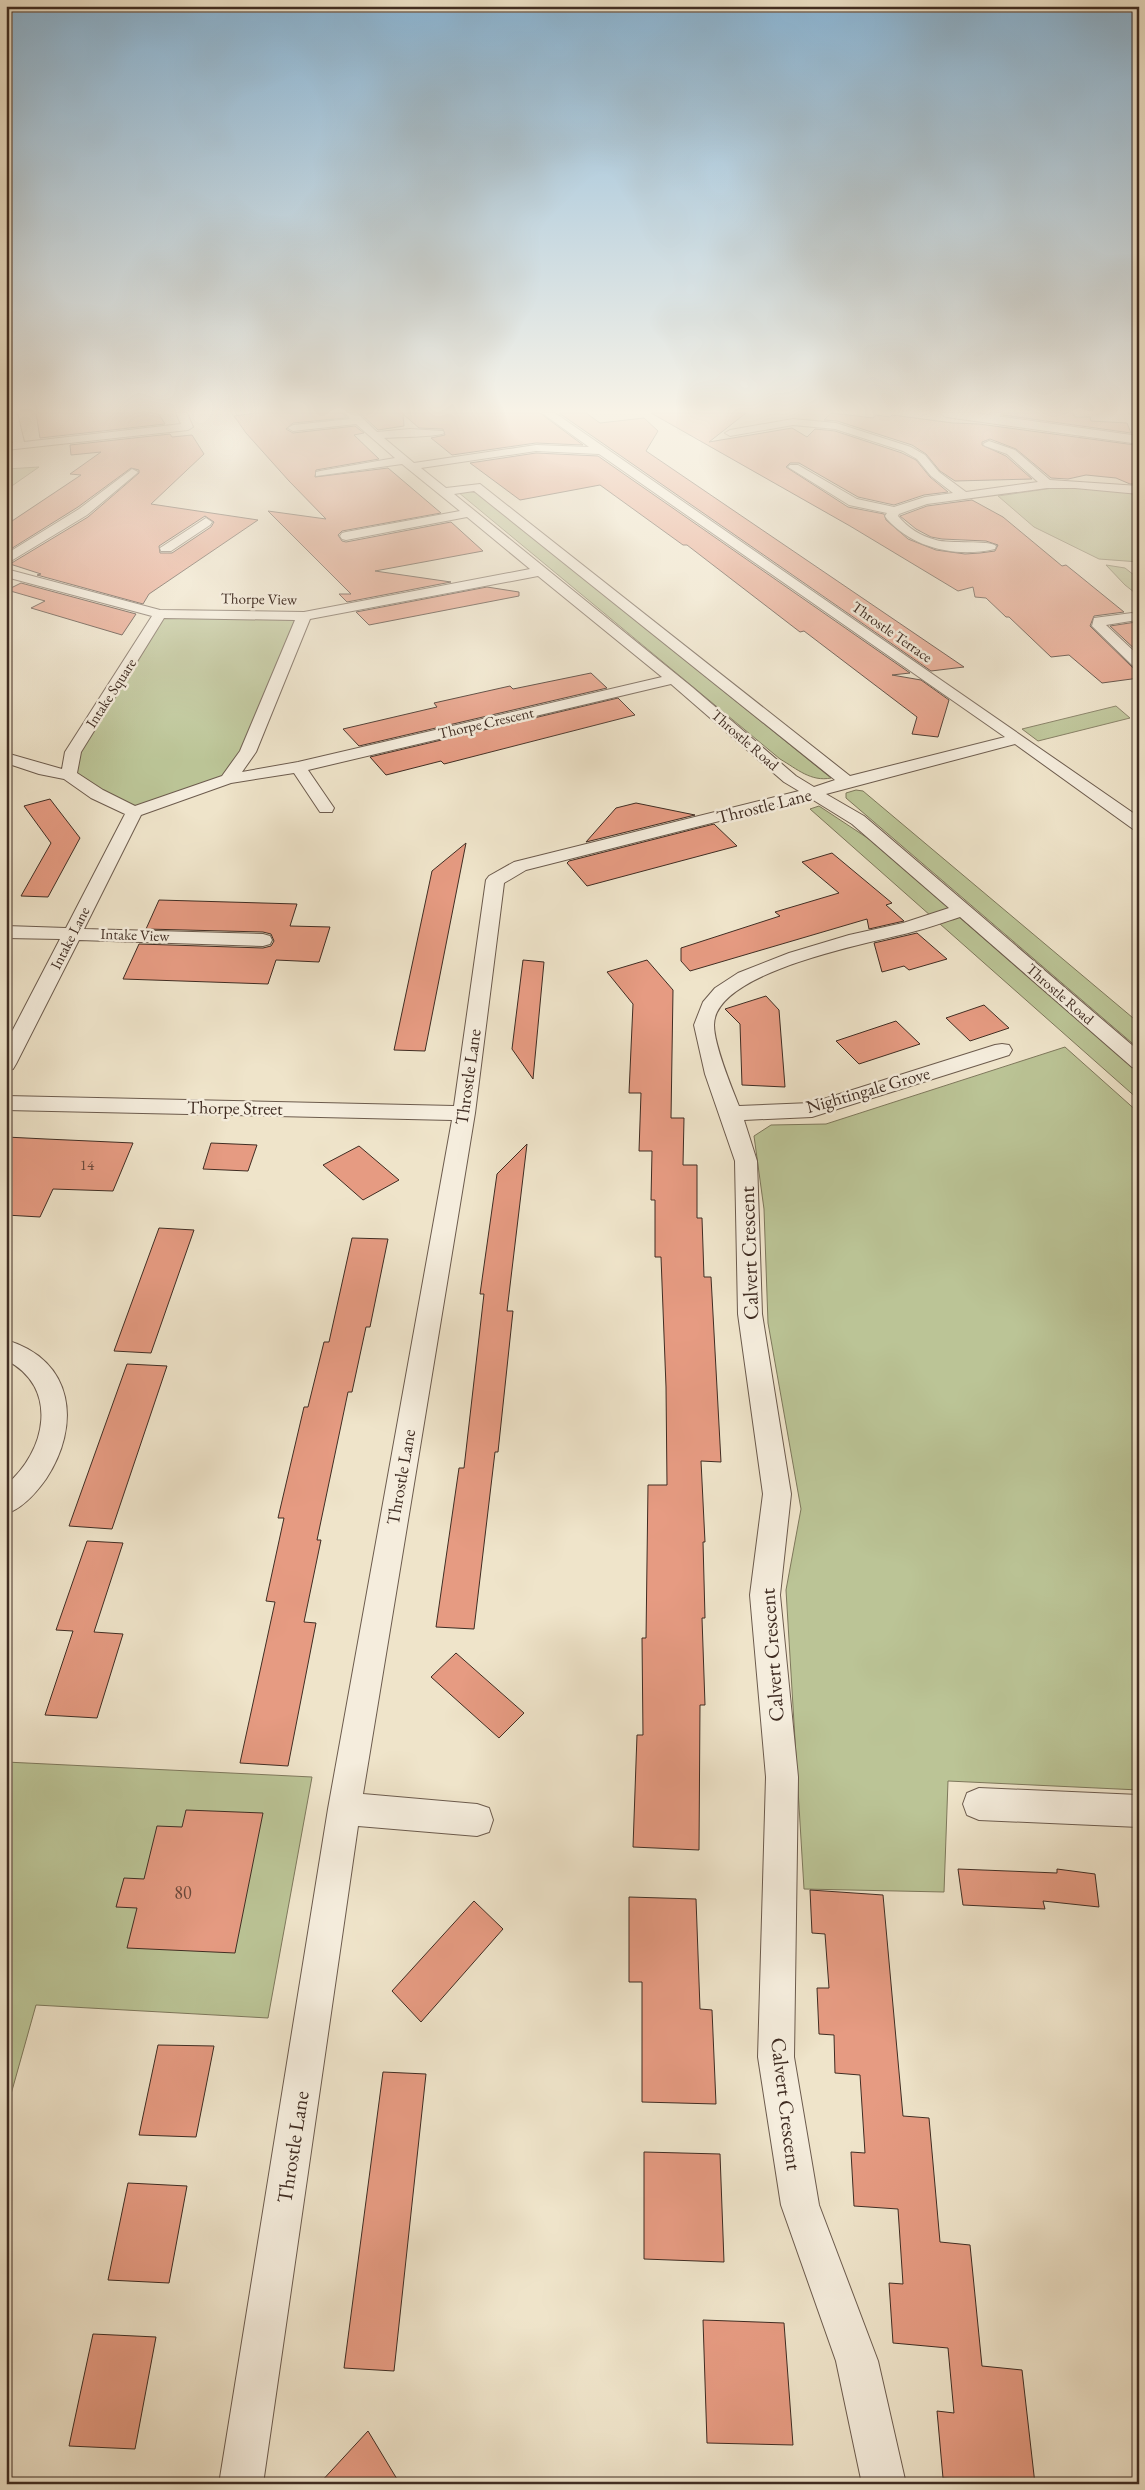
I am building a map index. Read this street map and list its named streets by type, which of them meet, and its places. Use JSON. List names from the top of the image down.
{
  "streets": {
    "street": [
      "Thorpe View",
      "Throstle Terrace",
      "Intake Square",
      "Thorpe Crescent",
      "Throstle Road",
      "Throstle Lane",
      "Intake View",
      "Intake Lane",
      "Nightingale Grove",
      "Thorpe Street",
      "Calvert Crescent"
    ]
  },
  "crossings": [
    ["Thorpe View", "Intake Square"],
    ["Thorpe View", "Throstle Road"],
    ["Throstle Terrace", "Throstle Lane"],
    ["Thorpe Crescent", "Throstle Road"],
    ["Thorpe Crescent", "Intake Lane"],
    ["Throstle Road", "Throstle Lane"],
    ["Throstle Road", "Calvert Crescent"],
    ["Throstle Lane", "Thorpe Street"],
    ["Intake View", "Intake Lane"],
    ["Nightingale Grove", "Calvert Crescent"]
  ],
  "house_numbers": ["14", "80"]
}
